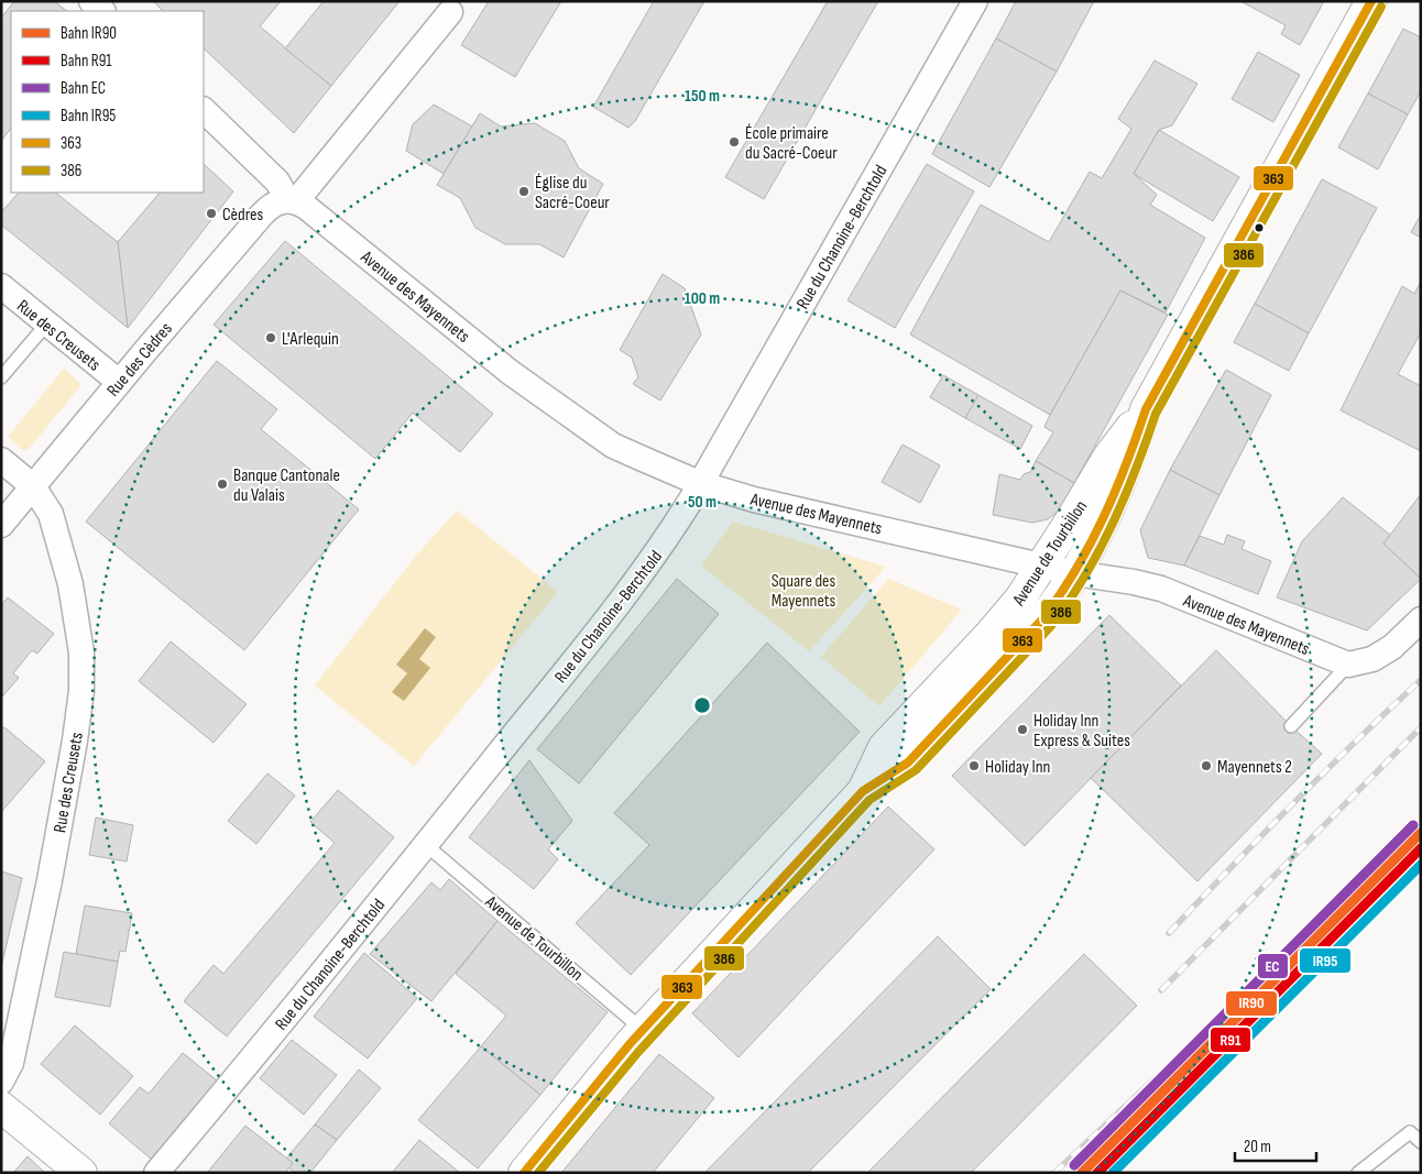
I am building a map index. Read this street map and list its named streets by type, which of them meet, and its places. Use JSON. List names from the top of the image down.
{
  "streets": {
    "main road": ["Avenue de Tourbillon"],
    "street": [
      "Rue du Chanoine-Berchtold",
      "Avenue des Mayennets",
      "Rue des Creusets",
      "Rue des Cèdres"
    ]
  },
  "crossings": [
    ["Rue du Chanoine-Berchtold", "Avenue des Mayennets"],
    ["Rue du Chanoine-Berchtold", "Avenue de Tourbillon"],
    ["Avenue des Mayennets", "Rue des Cèdres"],
    ["Avenue des Mayennets", "Avenue de Tourbillon"],
    ["Rue des Creusets", "Rue des Cèdres"]
  ],
  "parks": ["Square des Mayennets"],
  "places": [
    "École primaire du Sacré-Coeur",
    "Église du Sacré-Coeur",
    "Cèdres",
    "L'Arlequin",
    "Banque Cantonale du Valais",
    "Holiday Inn Express & Suites",
    "Holiday Inn",
    "Mayennets 2"
  ],
  "lines": [
    "transit line 363",
    "transit line 386",
    "rail line EC",
    "rail line IR90",
    "rail line R91",
    "rail line IR95"
  ],
  "legend": [
    "Bahn IR90",
    "Bahn R91",
    "Bahn EC",
    "Bahn IR95",
    "363",
    "386"
  ],
  "scale_bar": "20 m",
  "rings": ["150 m", "100 m", "50 m"]
}
